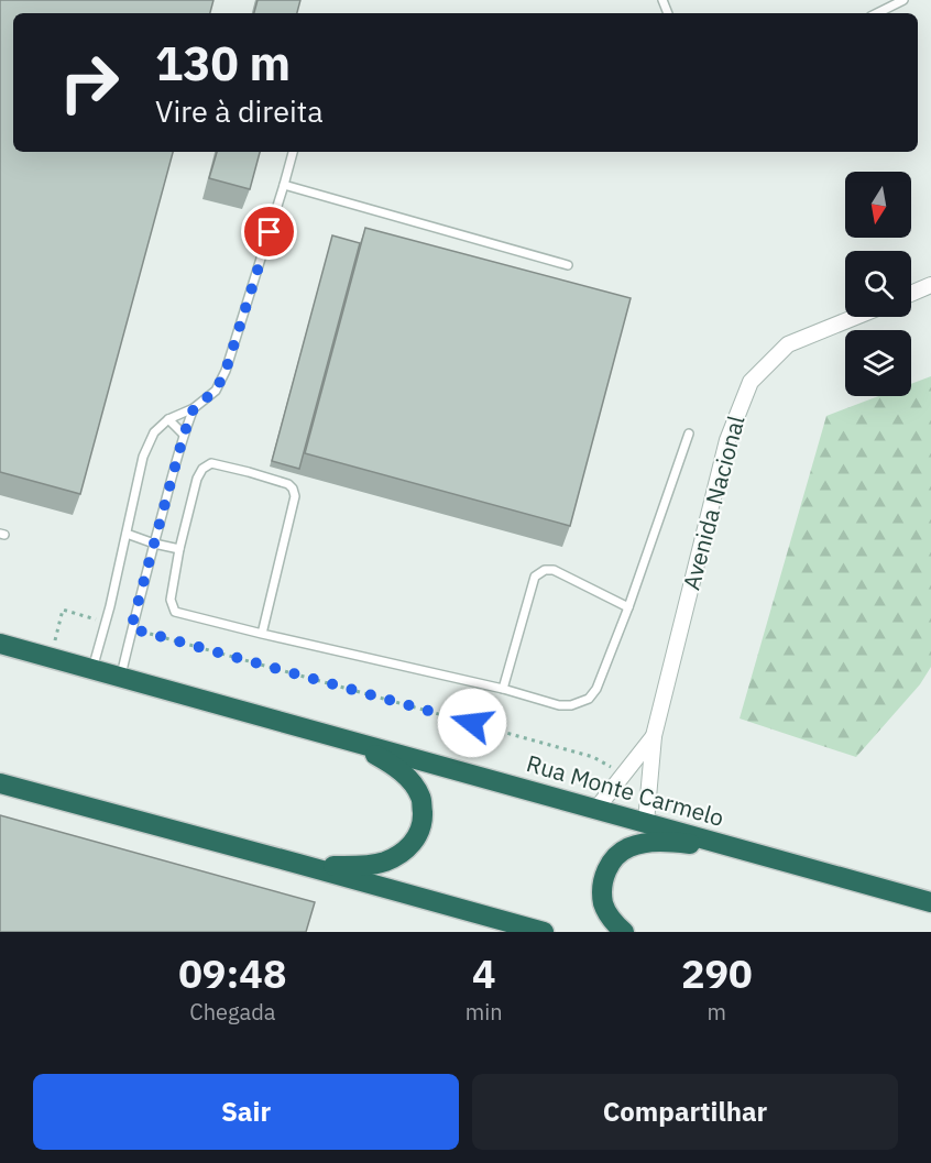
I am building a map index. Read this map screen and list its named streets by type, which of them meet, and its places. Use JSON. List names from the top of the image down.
{
  "streets": {
    "highway": ["Rua Monte Carmelo"],
    "street": ["Avenida Nacional"]
  },
  "crossings": [
    ["Avenida Nacional", "Rua Monte Carmelo"]
  ],
  "north": "bottom",
  "page": {
    "turn": ["130 m", "Vire à direita"],
    "eta": [
      "09:48",
      "Chegada",
      "4",
      "min",
      "290",
      "m"
    ],
    "buttons": ["Sair", "Compartilhar"]
  }
}
